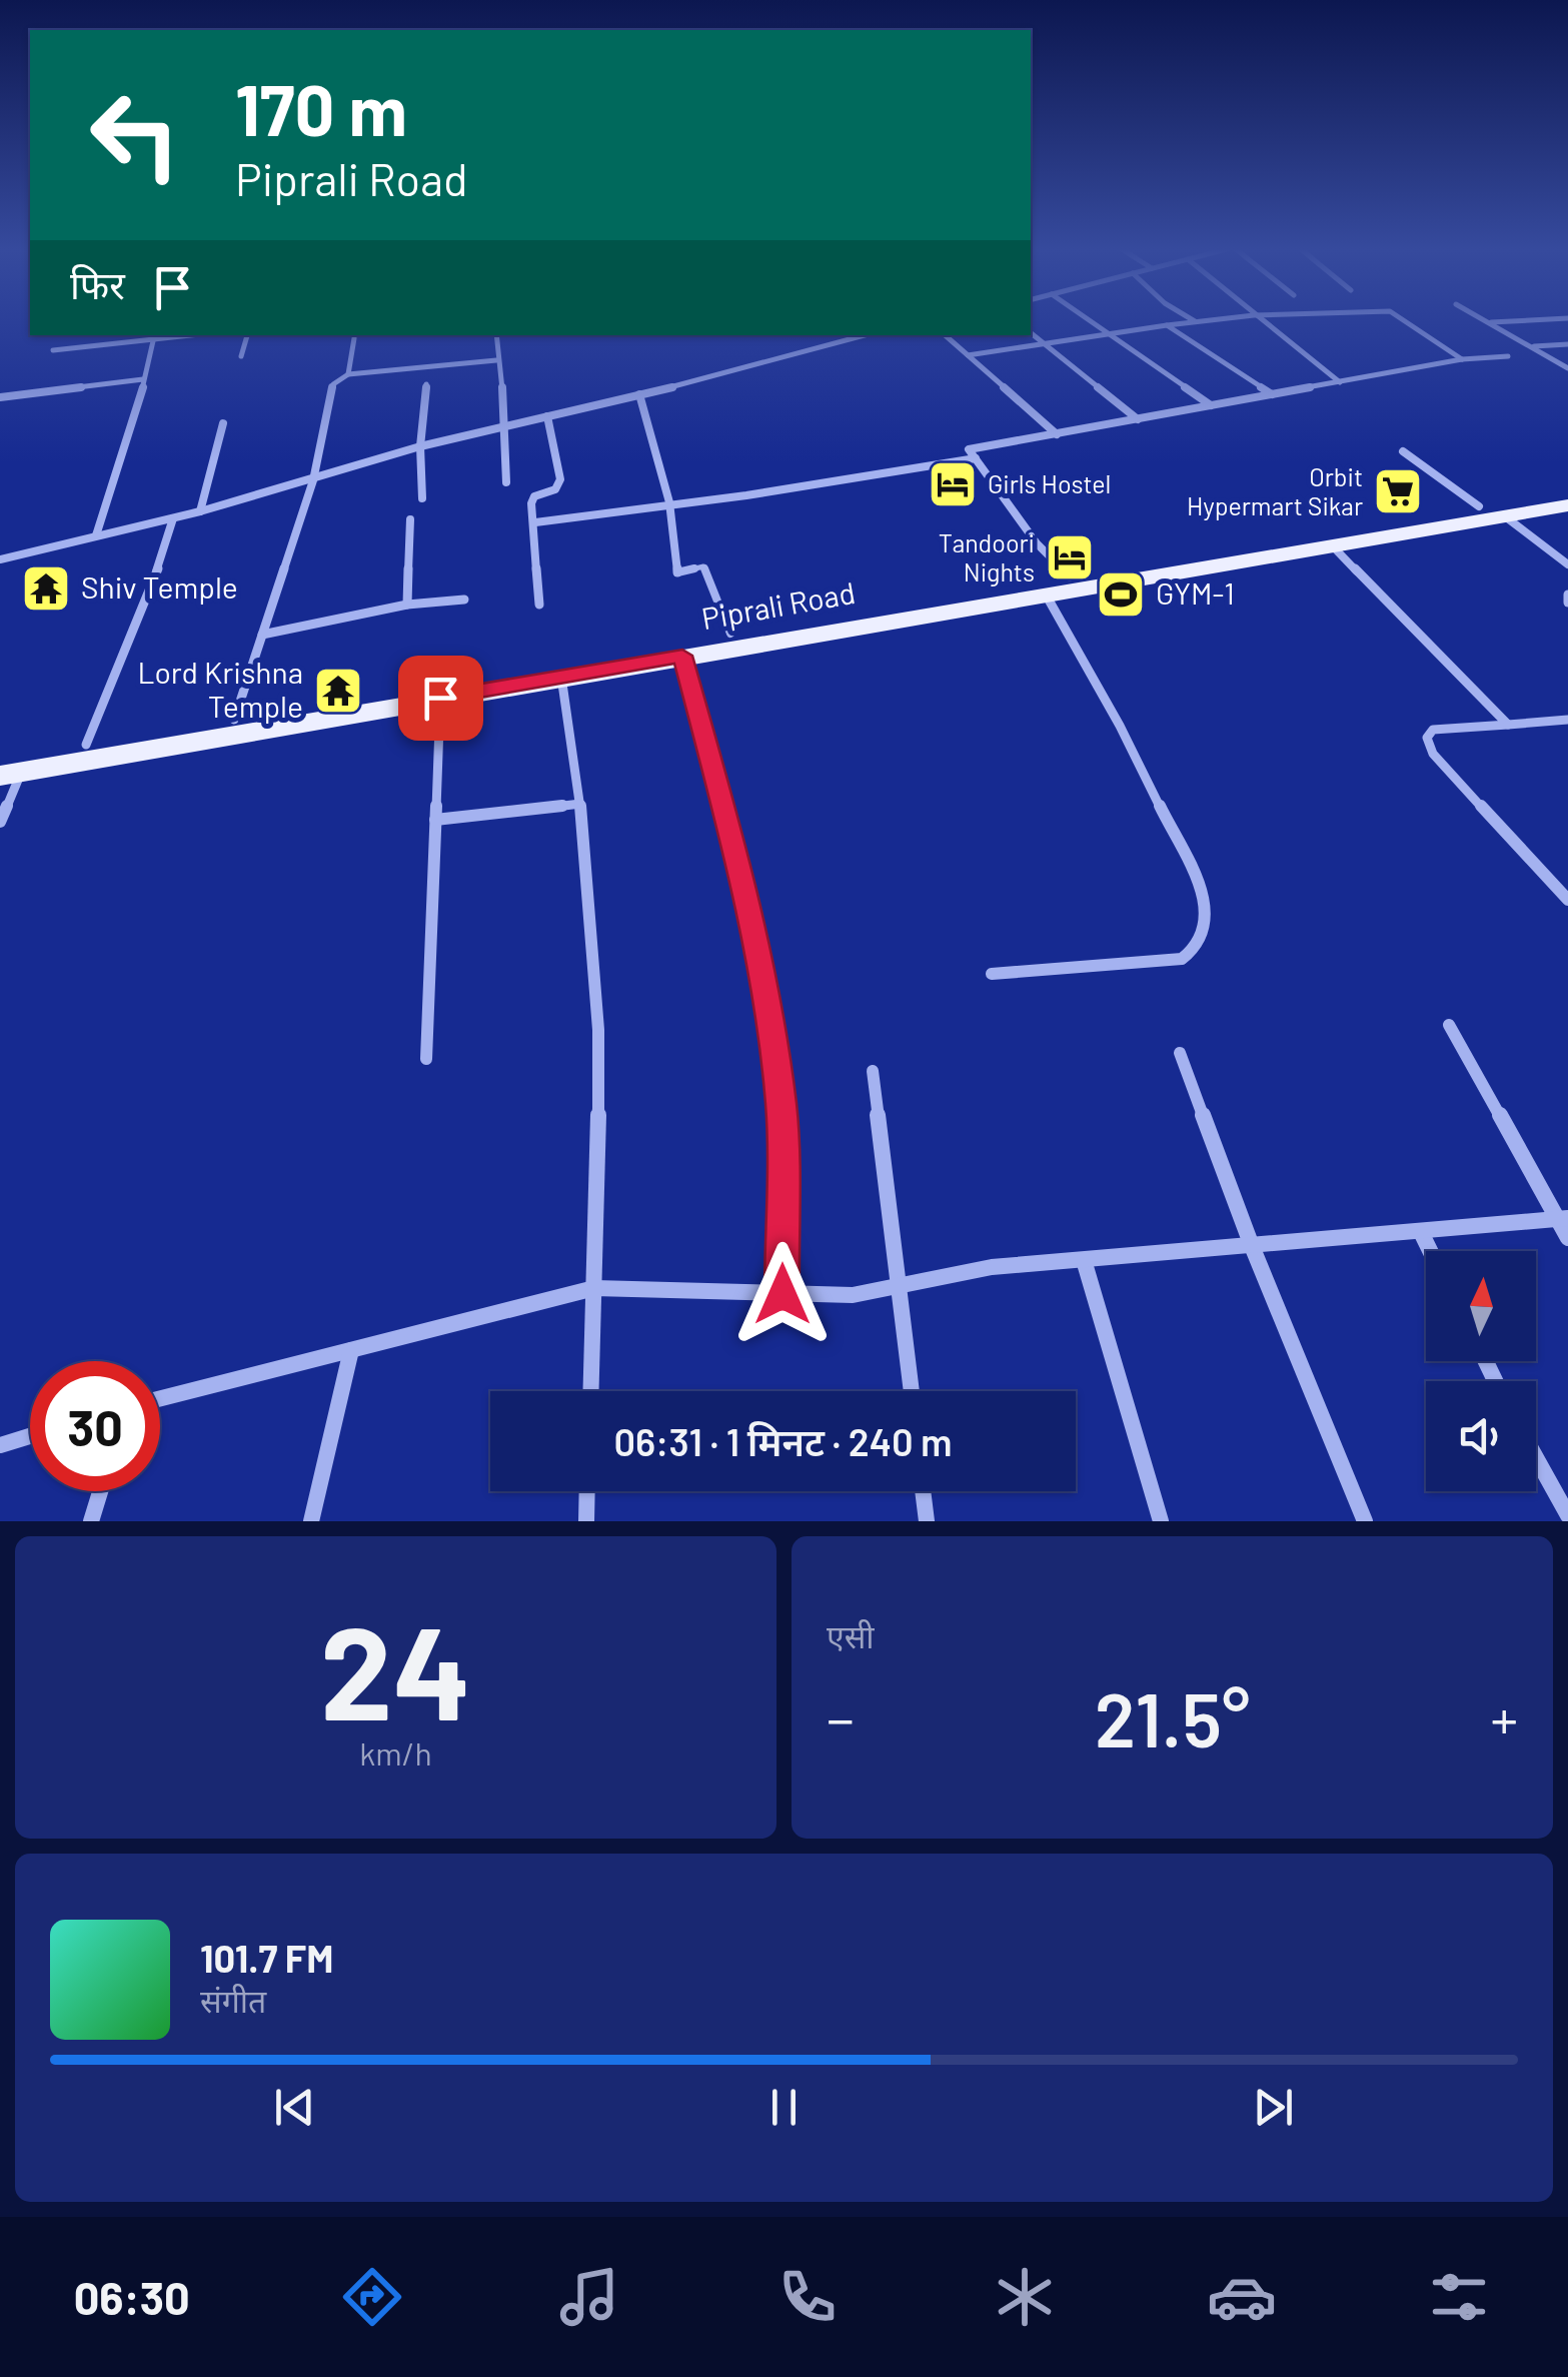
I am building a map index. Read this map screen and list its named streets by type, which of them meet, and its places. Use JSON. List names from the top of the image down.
{
  "streets": {
    "main road": ["Piprali Road"]
  },
  "places": {
    "hotel": ["Girls Hostel", "Tandoori Nights"],
    "supermarket": ["Orbit Hypermart Sikar"],
    "temple": ["Shiv Temple", "Lord Krishna Temple"],
    "sports": ["GYM-1"]
  },
  "north": "top",
  "page": {
    "turn": ["170 m", "Piprali Road"],
    "then": "फिर",
    "limit": "30",
    "trip": "06:31 · 1 मिनट · 240 m",
    "tile": [
      ["24", "km/h"],
      "एसी"
    ],
    "heat": ["−", "21.5°", "+"],
    "song": ["101.7 FM", "संगीत"],
    "tabs": "06:30"
  }
}
